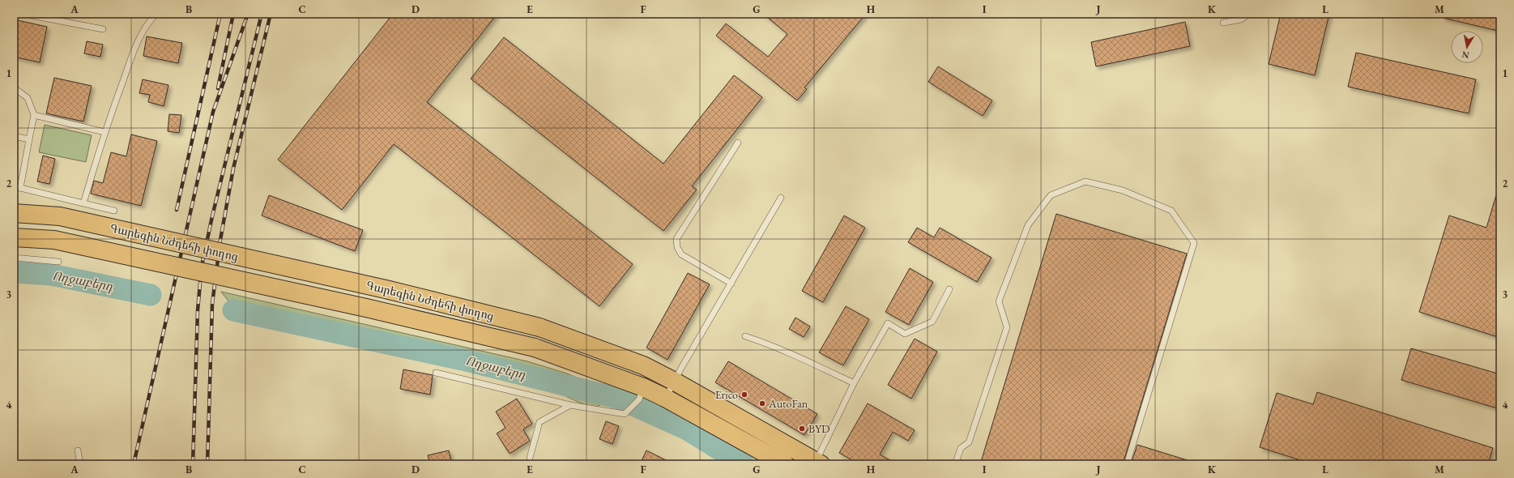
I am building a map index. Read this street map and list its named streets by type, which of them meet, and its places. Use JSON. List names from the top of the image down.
{
  "streets": {
    "main road": ["Գարեգին Նժդեհի փողոց"]
  },
  "water": ["Ողջաբերդ"],
  "places": ["Erico", "AutoFan", "BYD"],
  "north": "bottom",
  "grid": {
    "columns": [
      "A",
      "B",
      "C",
      "D",
      "E",
      "F",
      "G",
      "H",
      "I",
      "J",
      "K",
      "L",
      "M"
    ],
    "rows": [
      "1",
      "2",
      "3",
      "4"
    ]
  }
}
